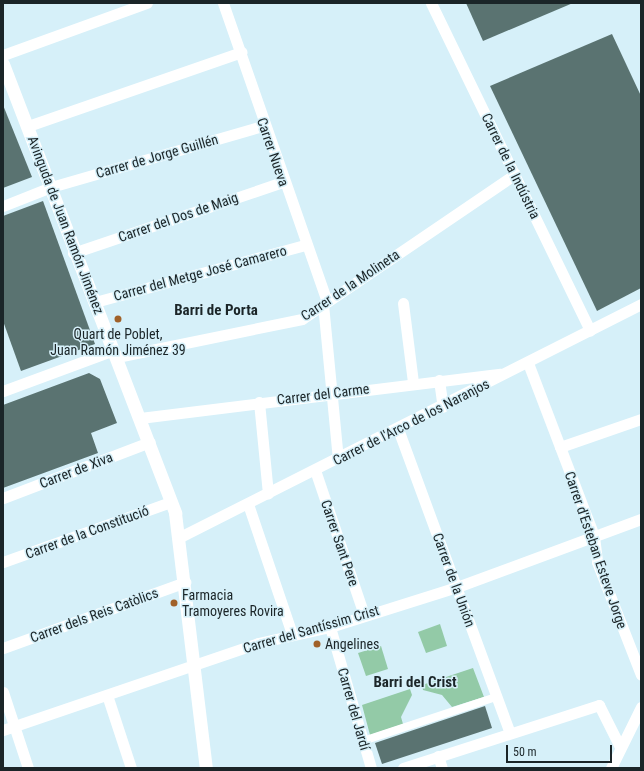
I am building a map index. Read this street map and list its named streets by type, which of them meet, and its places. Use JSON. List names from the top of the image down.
{
  "streets": {
    "street": [
      "Carrer Nueva",
      "Carrer de Jorge Guillén",
      "Carrer de la Indústria",
      "Carrer del Dos de Maig",
      "Avinguda de Juan Ramón Jiménez",
      "Carrer del Metge José Camarero",
      "Carrer de la Molineta",
      "Carrer del Carme",
      "Carrer de l'Arco de los Naranjos",
      "Carrer de Xiva",
      "Carrer de la Constitució",
      "Carrer Sant Pere",
      "Carrer d'Esteban Esteve Jorge",
      "Carrer de la Unión",
      "Carrer dels Reis Catòlics",
      "Carrer del Santíssim Crist",
      "Carrer del Jardí"
    ]
  },
  "crossings": [
    ["Carrer Nueva", "Carrer de Jorge Guillén"],
    ["Carrer Nueva", "Carrer del Dos de Maig"],
    ["Carrer Nueva", "Carrer del Metge José Camarero"],
    ["Carrer Nueva", "Carrer de la Molineta"],
    ["Carrer Nueva", "Carrer del Carme"],
    ["Carrer Nueva", "Carrer de l'Arco de los Naranjos"],
    ["Carrer de Jorge Guillén", "Avinguda de Juan Ramón Jiménez"],
    ["Carrer de la Indústria", "Carrer de la Molineta"],
    ["Carrer de la Indústria", "Carrer de l'Arco de los Naranjos"],
    ["Carrer del Dos de Maig", "Avinguda de Juan Ramón Jiménez"],
    ["Avinguda de Juan Ramón Jiménez", "Carrer del Metge José Camarero"],
    ["Avinguda de Juan Ramón Jiménez", "Carrer de la Molineta"],
    ["Avinguda de Juan Ramón Jiménez", "Carrer del Carme"],
    ["Avinguda de Juan Ramón Jiménez", "Carrer de l'Arco de los Naranjos"],
    ["Avinguda de Juan Ramón Jiménez", "Carrer de Xiva"],
    ["Avinguda de Juan Ramón Jiménez", "Carrer de la Constitució"],
    ["Avinguda de Juan Ramón Jiménez", "Carrer dels Reis Catòlics"],
    ["Avinguda de Juan Ramón Jiménez", "Carrer del Santíssim Crist"],
    ["Carrer del Carme", "Carrer de l'Arco de los Naranjos"],
    ["Carrer de l'Arco de los Naranjos", "Carrer Sant Pere"],
    ["Carrer de l'Arco de los Naranjos", "Carrer d'Esteban Esteve Jorge"],
    ["Carrer de l'Arco de los Naranjos", "Carrer de la Unión"],
    ["Carrer Sant Pere", "Carrer del Santíssim Crist"],
    ["Carrer d'Esteban Esteve Jorge", "Carrer del Santíssim Crist"],
    ["Carrer de la Unión", "Carrer del Santíssim Crist"],
    ["Carrer del Santíssim Crist", "Carrer del Jardí"]
  ],
  "districts": ["Barri de Porta", "Barri del Crist"],
  "places": ["Quart de Poblet, Juan Ramón Jiménez 39", "Farmacia Tramoyeres Rovira", "Angelines"],
  "scale_bar": "50 m"
}
